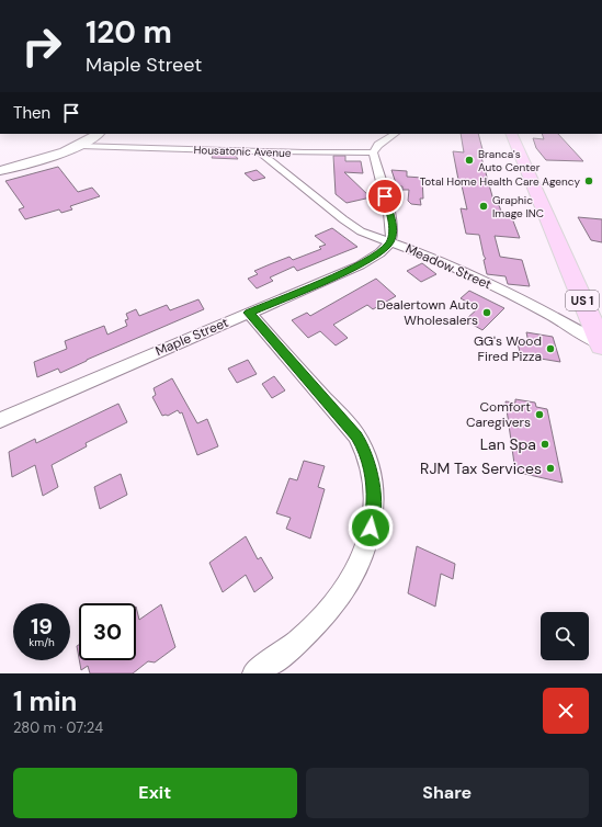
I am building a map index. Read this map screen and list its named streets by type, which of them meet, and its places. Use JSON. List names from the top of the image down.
{
  "streets": {
    "main road": ["US 1"],
    "street": ["Housatonic Avenue", "Meadow Street", "Maple Street"]
  },
  "crossings": [
    ["Housatonic Avenue", "Meadow Street"],
    ["Meadow Street", "US 1"],
    ["Meadow Street", "Maple Street"]
  ],
  "places": [
    "Branca's Auto Center",
    "Total Home Health Care Agency",
    "Graphic Image INC",
    "Dealertown Auto Wholesalers",
    "GG's Wood Fired Pizza",
    "Comfort Caregivers",
    "Lan Spa",
    "RJM Tax Services"
  ],
  "page": {
    "turn": ["120 m", "Maple Street"],
    "then": "Then",
    "speed": "19 km/h",
    "limit": "30",
    "heading": ["1 min", "280 m · 07:24"],
    "buttons": ["Exit", "Share"]
  }
}
